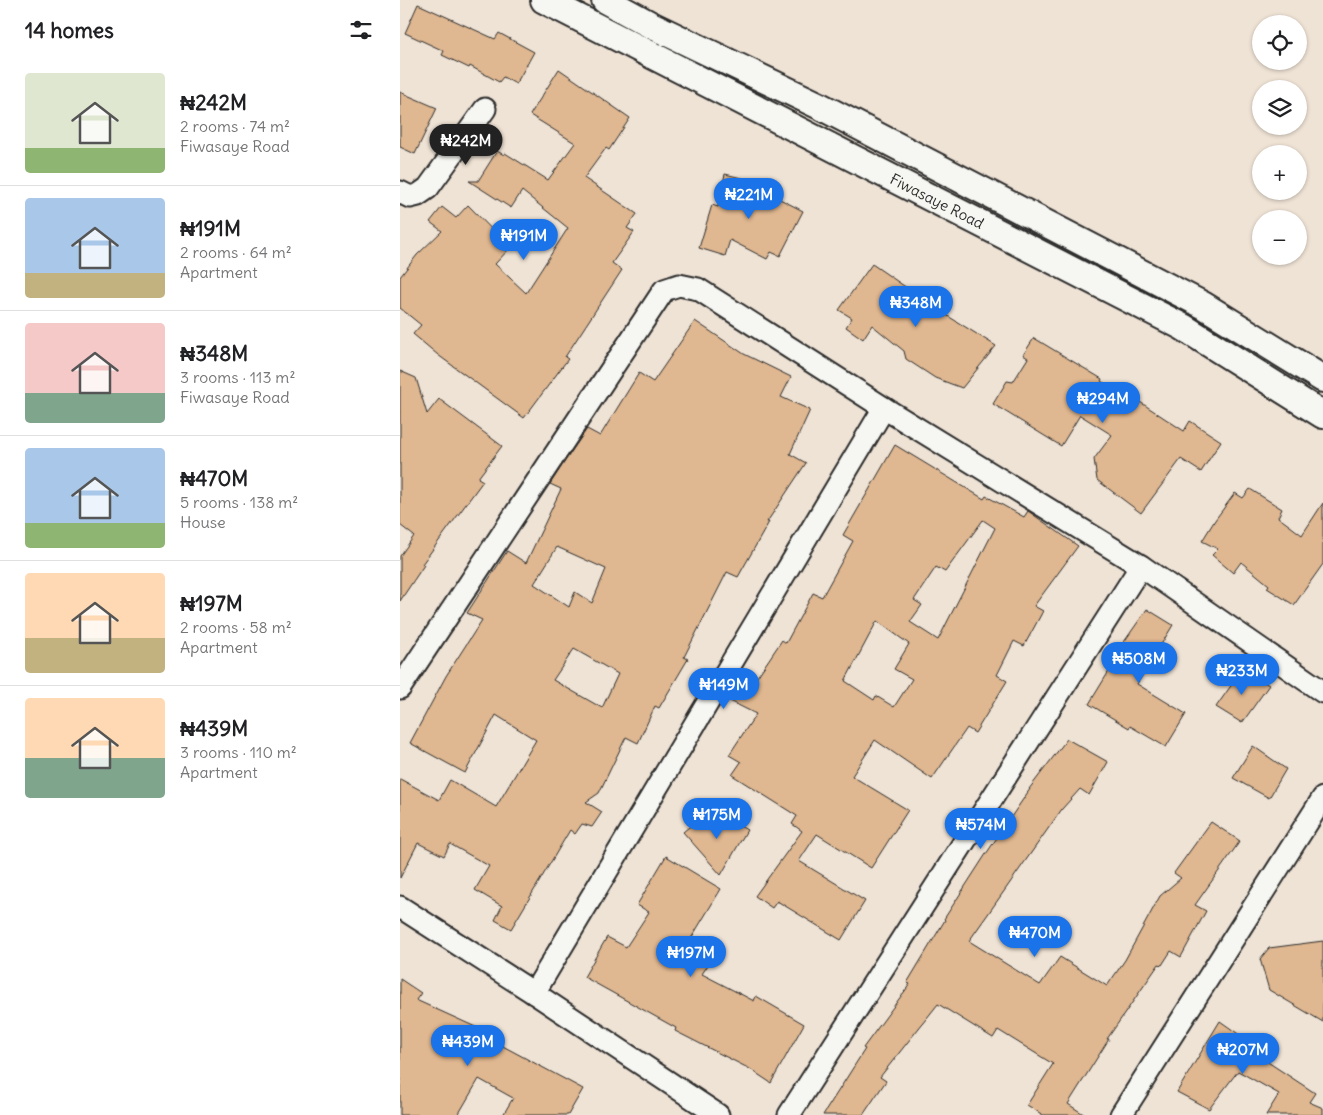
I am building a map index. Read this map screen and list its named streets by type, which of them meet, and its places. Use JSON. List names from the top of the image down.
{
  "streets": {
    "main road": ["Fiwasaye Road"]
  },
  "page": {
    "heading": "14 homes",
    "map_buttons": ["+", "−"],
    "list": [
      {
        "name": "₦242M",
        "note": "2 rooms · 74 m² · Fiwasaye Road"
      },
      {
        "name": "₦191M",
        "note": "2 rooms · 64 m² · Apartment"
      },
      {
        "name": "₦348M",
        "note": "3 rooms · 113 m² · Fiwasaye Road"
      },
      {
        "name": "₦470M",
        "note": "5 rooms · 138 m² · House"
      },
      {
        "name": "₦197M",
        "note": "2 rooms · 58 m² · Apartment"
      },
      {
        "name": "₦439M",
        "note": "3 rooms · 110 m² · Apartment"
      }
    ],
    "price": [
      "₦242M",
      "₦221M",
      "₦191M",
      "₦348M",
      "₦294M",
      "₦508M",
      "₦233M",
      "₦149M",
      "₦175M",
      "₦574M",
      "₦470M",
      "₦197M",
      "₦439M",
      "₦207M"
    ]
  }
}
